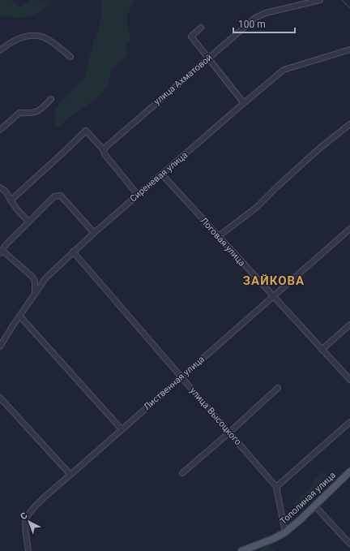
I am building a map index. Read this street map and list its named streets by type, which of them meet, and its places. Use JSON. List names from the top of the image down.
{
  "streets": {
    "main road": ["Тополиная улица"],
    "street": [
      "улица Ахматовой",
      "Сиреневая улица",
      "Логовая улица",
      "Лиственная улица",
      "улица Высоцкого"
    ]
  },
  "crossings": [
    ["Сиреневая улица", "Логовая улица"],
    ["Сиреневая улица", "улица Высоцкого"],
    ["Логовая улица", "Лиственная улица"],
    ["Лиственная улица", "улица Высоцкого"],
    ["улица Высоцкого", "Тополиная улица"]
  ],
  "districts": ["ЗАЙКОВА"],
  "scale_bar": "100 m",
  "north": "top left"
}
